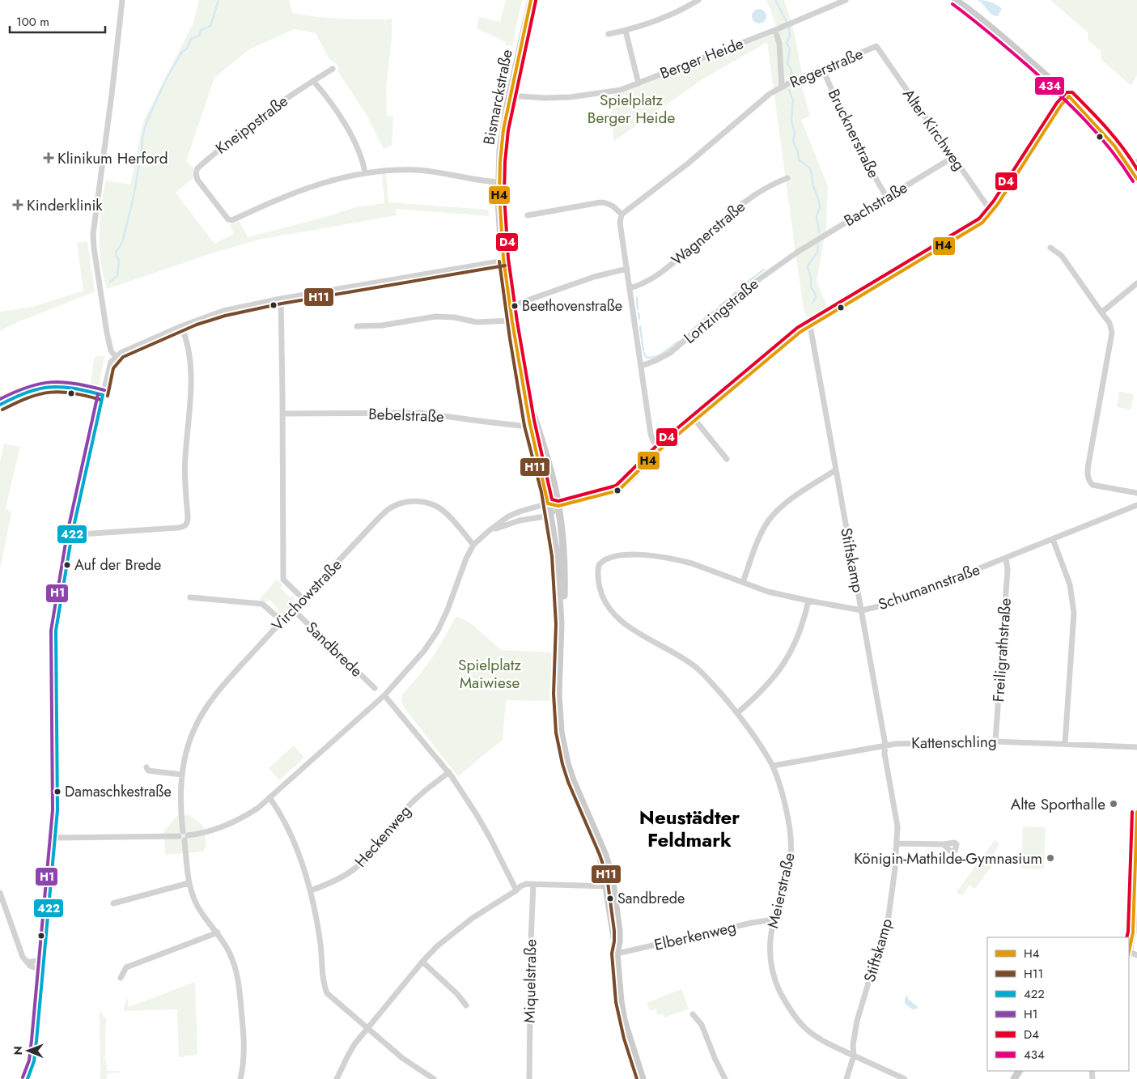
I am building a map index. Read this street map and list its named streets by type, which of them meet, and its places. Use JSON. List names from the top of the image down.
{
  "streets": {
    "main road": ["Bismarckstraße"],
    "street": [
      "Berger Heide",
      "Regerstraße",
      "Kneippstraße",
      "Alter Kirchweg",
      "Brucknerstraße",
      "Bachstraße",
      "Wagnerstraße",
      "Lortzingstraße",
      "Bebelstraße",
      "Stiftskamp",
      "Schumannstraße",
      "Virchowstraße",
      "Sandbrede",
      "Freiligrathstraße",
      "Kattenschling",
      "Heckenweg",
      "Meierstraße",
      "Elberkenweg",
      "Miquelstraße"
    ]
  },
  "crossings": [
    ["Berger Heide", "Bismarckstraße"],
    ["Regerstraße", "Alter Kirchweg"],
    ["Regerstraße", "Brucknerstraße"],
    ["Bismarckstraße", "Bebelstraße"],
    ["Bismarckstraße", "Elberkenweg"],
    ["Alter Kirchweg", "Bachstraße"],
    ["Brucknerstraße", "Bachstraße"],
    ["Bachstraße", "Lortzingstraße"],
    ["Stiftskamp", "Schumannstraße"],
    ["Stiftskamp", "Kattenschling"],
    ["Stiftskamp", "Meierstraße"],
    ["Schumannstraße", "Freiligrathstraße"],
    ["Schumannstraße", "Meierstraße"],
    ["Virchowstraße", "Sandbrede"],
    ["Freiligrathstraße", "Kattenschling"],
    ["Kattenschling", "Meierstraße"],
    ["Meierstraße", "Elberkenweg"]
  ],
  "districts": ["Neustädter Feldmark"],
  "parks": ["Spielplatz Berger Heide", "Spielplatz Maiwiese"],
  "places": {
    "health": ["Klinikum Herford", "Kinderklinik"],
    "other": [
      "Beethovenstraße",
      "Auf der Brede",
      "Damaschkestraße",
      "Alte Sporthalle",
      "Königin-Mathilde-Gymnasium",
      "Sandbrede"
    ]
  },
  "lines": [
    "transit line H4",
    "transit line D4",
    "transit line 434",
    "transit line H11",
    "transit line H1",
    "transit line 422"
  ],
  "legend": [
    "H4",
    "H11",
    "422",
    "H1",
    "D4",
    "434"
  ],
  "scale_bar": "100 m",
  "north": "left"
}
